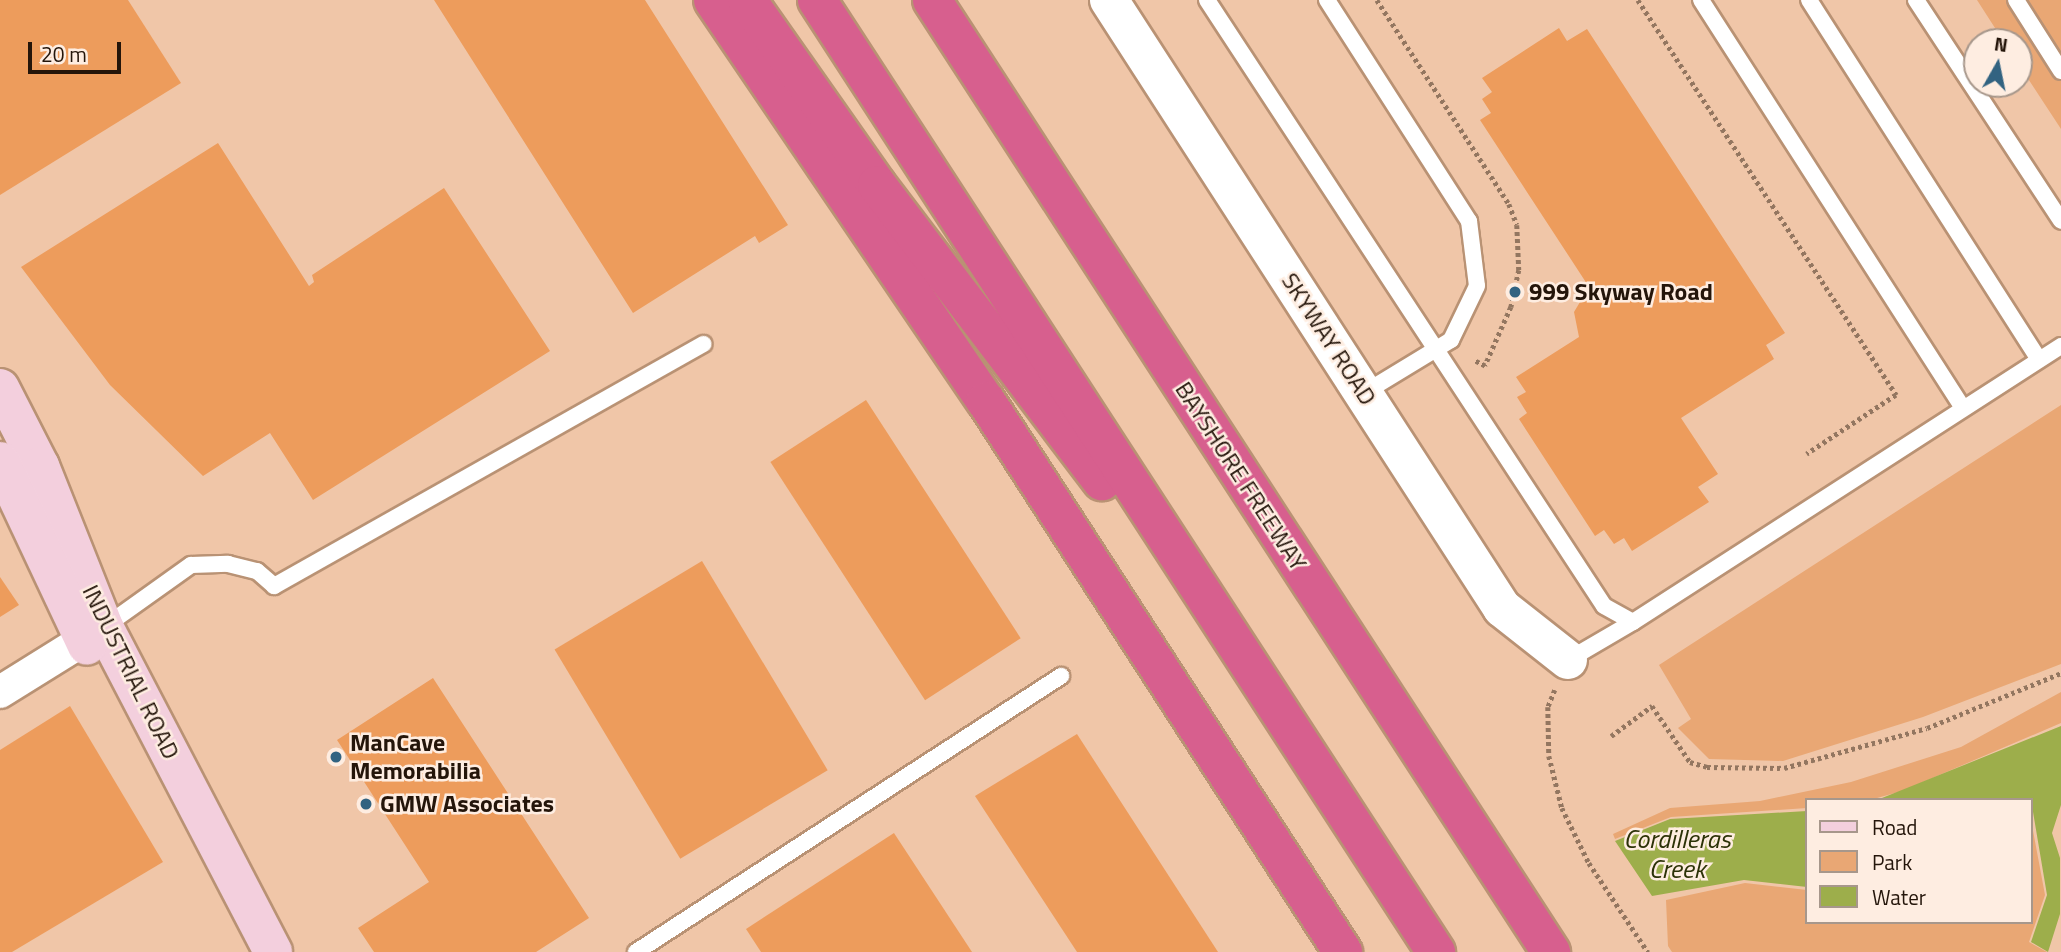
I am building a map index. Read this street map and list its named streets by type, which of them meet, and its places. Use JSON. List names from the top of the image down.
{
  "streets": {
    "highway": ["BAYSHORE FREEWAY"],
    "main road": ["INDUSTRIAL ROAD"],
    "street": ["SKYWAY ROAD"]
  },
  "water": ["Cordilleras Creek"],
  "places": ["999 Skyway Road", "ManCave Memorabilia", "GMW Associates"],
  "legend": ["Road", "Park", "Water"],
  "scale_bar": "20 m",
  "north": "top"
}
